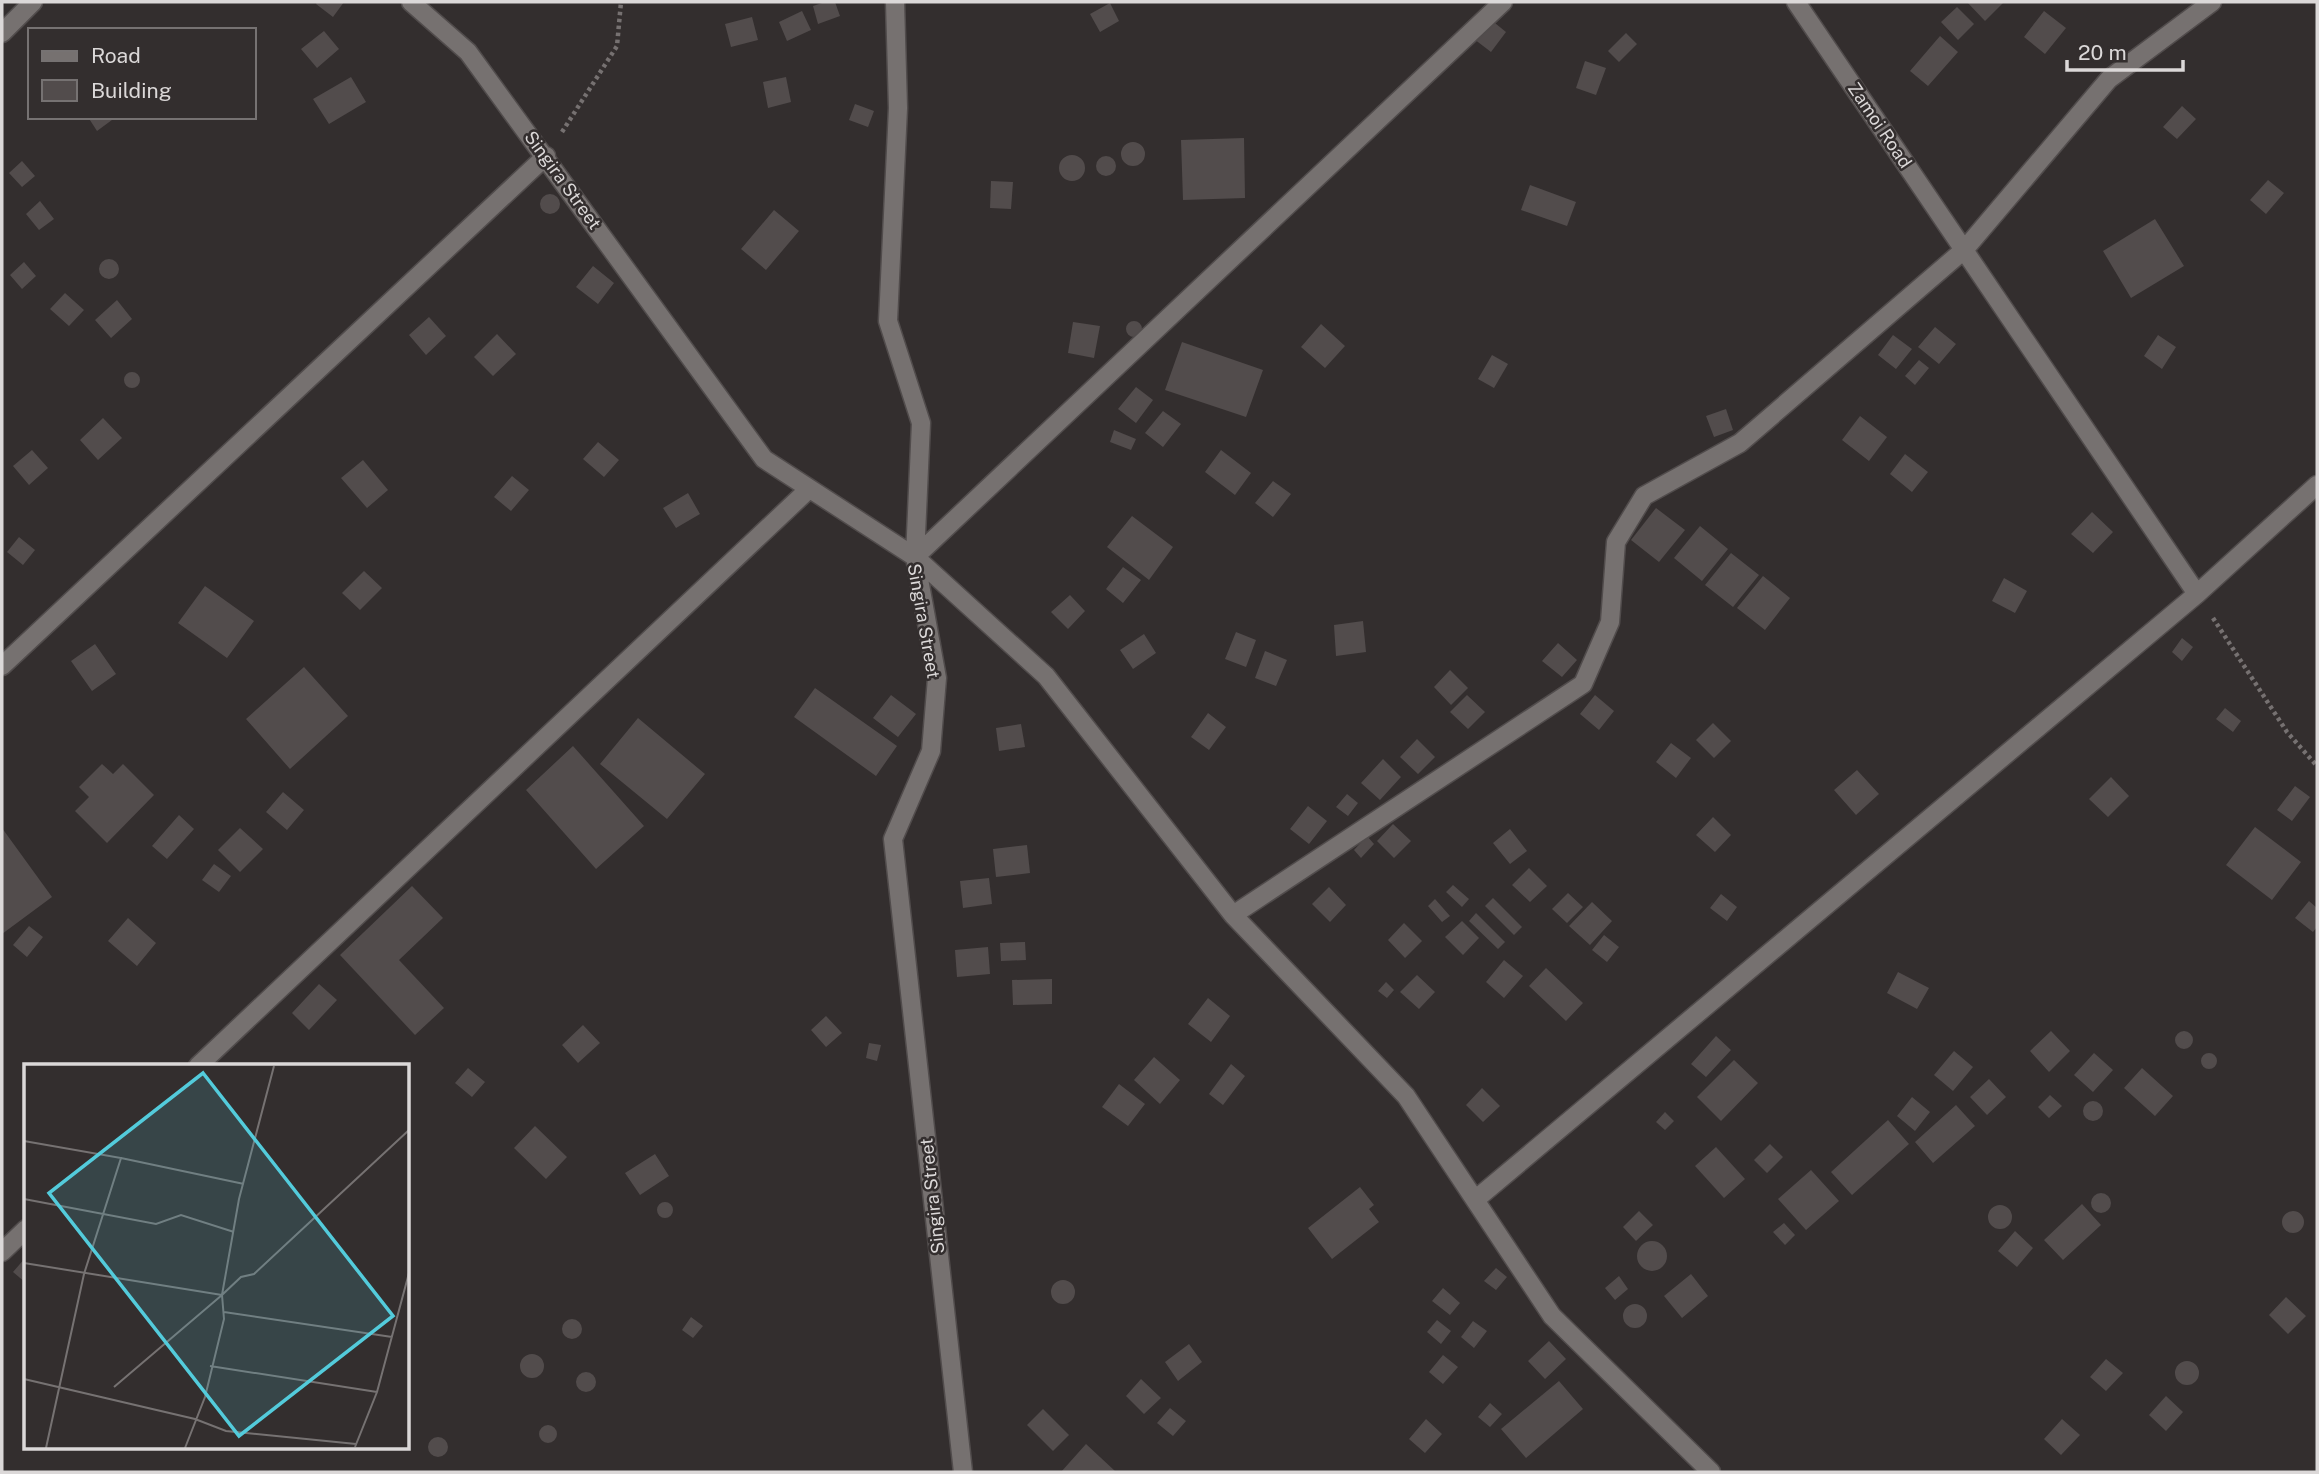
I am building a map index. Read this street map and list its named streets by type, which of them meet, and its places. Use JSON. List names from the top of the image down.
{
  "streets": {
    "street": ["Zamoi Road", "Singira Street"]
  },
  "legend": ["Road", "Building"],
  "scale_bar": "20 m"
}
